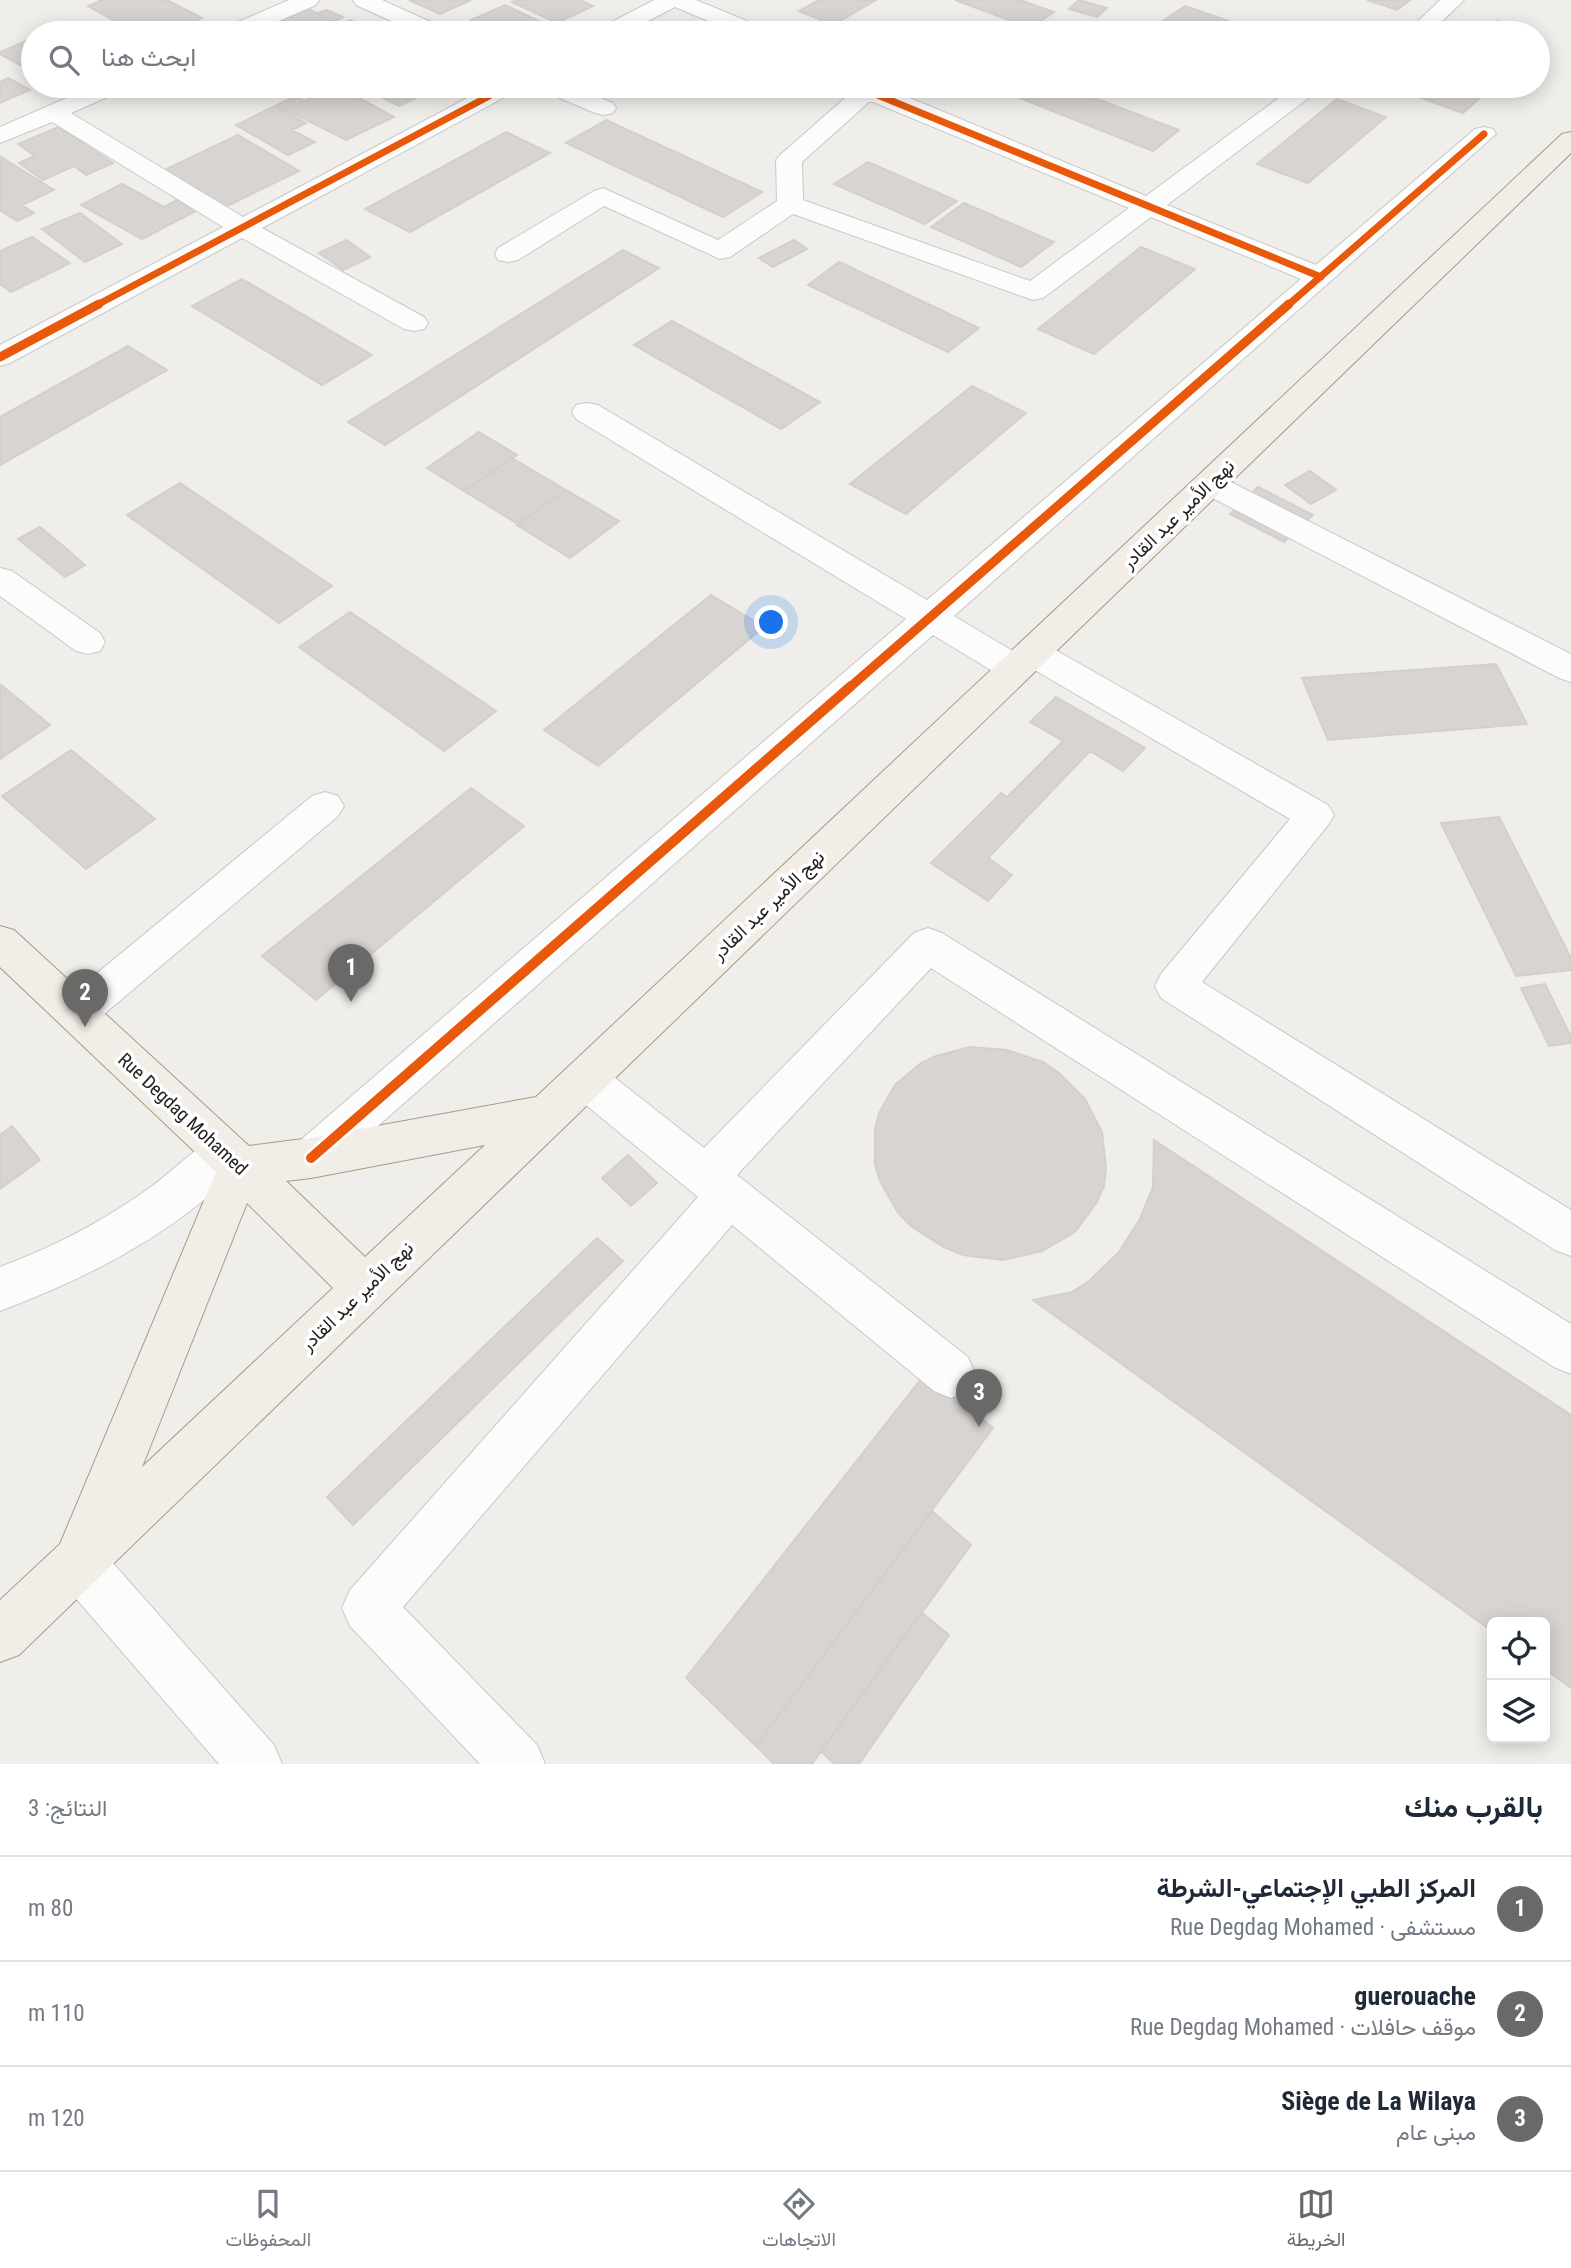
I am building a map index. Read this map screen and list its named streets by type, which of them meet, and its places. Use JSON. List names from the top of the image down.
{
  "streets": {
    "main road": ["نهج الأمير عبد القادر", "Rue Degdag Mohamed"]
  },
  "crossings": [
    ["نهج الأمير عبد القادر", "Rue Degdag Mohamed"]
  ],
  "page": {
    "search": "ابحث هنا",
    "pins": ["1", "2", "3"],
    "heading": ["بالقرب منك", "النتائج: 3"],
    "list": [
      {
        "mark": "1",
        "name": "المركز الطبي الإجتماعي-الشرطة",
        "note": "مستشفى · Rue Degdag Mohamed",
        "value": "80 m"
      },
      {
        "mark": "2",
        "name": "guerouache",
        "note": "موقف حافلات · Rue Degdag Mohamed",
        "value": "110 m"
      },
      {
        "mark": "3",
        "name": "Siège de La Wilaya",
        "note": "مبنى عام",
        "value": "120 m"
      }
    ],
    "nav": ["الخريطة", "الاتجاهات", "المحفوظات"]
  }
}
